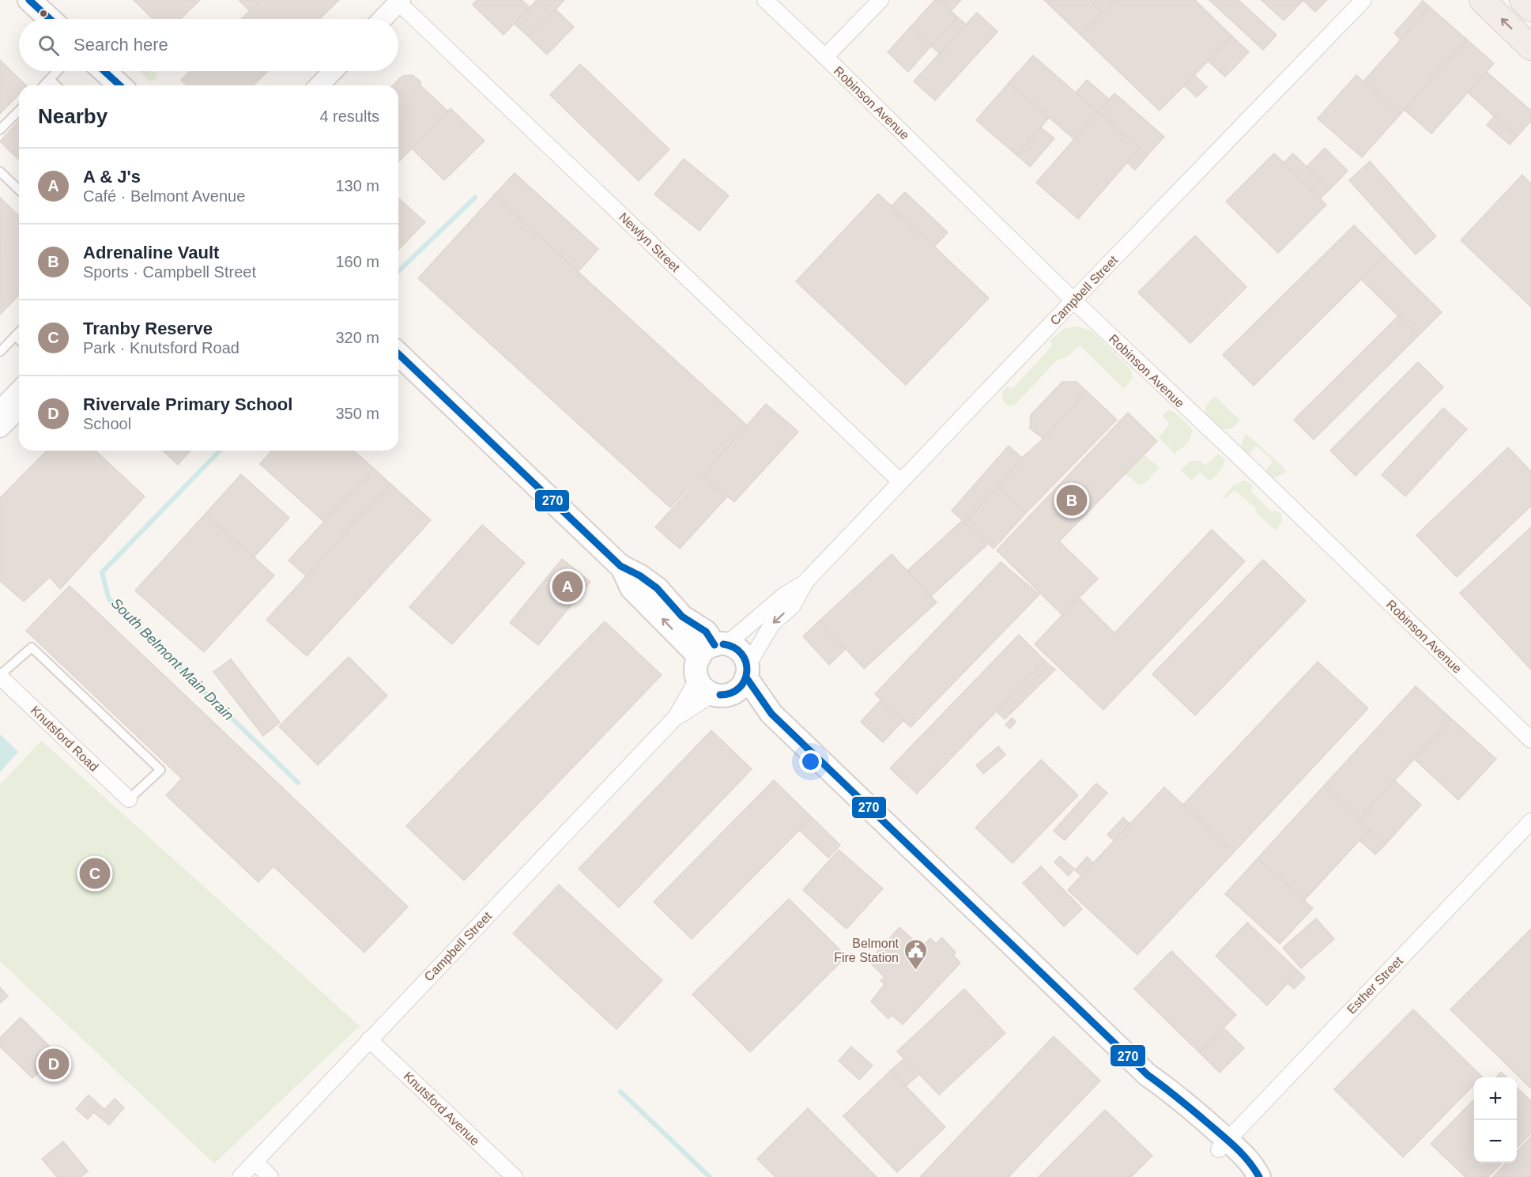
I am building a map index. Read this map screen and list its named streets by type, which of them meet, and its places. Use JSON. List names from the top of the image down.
{
  "streets": {
    "street": [
      "Robinson Avenue",
      "Newlyn Street",
      "Campbell Street",
      "Knutsford Road",
      "Esther Street",
      "Knutsford Avenue"
    ]
  },
  "crossings": [
    ["Robinson Avenue", "Campbell Street"],
    ["Newlyn Street", "Campbell Street"],
    ["Campbell Street", "Knutsford Avenue"]
  ],
  "water": ["South Belmont Main Drain"],
  "places": {
    "public building": ["Belmont Fire Station"]
  },
  "lines": ["transit line 270"],
  "page": {
    "search": "Search here",
    "heading": ["Nearby", "4 results"],
    "list": [
      {
        "mark": "A",
        "name": "A & J's",
        "note": "Café · Belmont Avenue",
        "value": "130 m"
      },
      {
        "mark": "B",
        "name": "Adrenaline Vault",
        "note": "Sports · Campbell Street",
        "value": "160 m"
      },
      {
        "mark": "C",
        "name": "Tranby Reserve",
        "note": "Park · Knutsford Road",
        "value": "320 m"
      },
      {
        "mark": "D",
        "name": "Rivervale Primary School",
        "note": "School",
        "value": "350 m"
      }
    ],
    "pins": [
      "B",
      "A",
      "C",
      "D"
    ],
    "map_buttons": ["+", "−"]
  }
}
